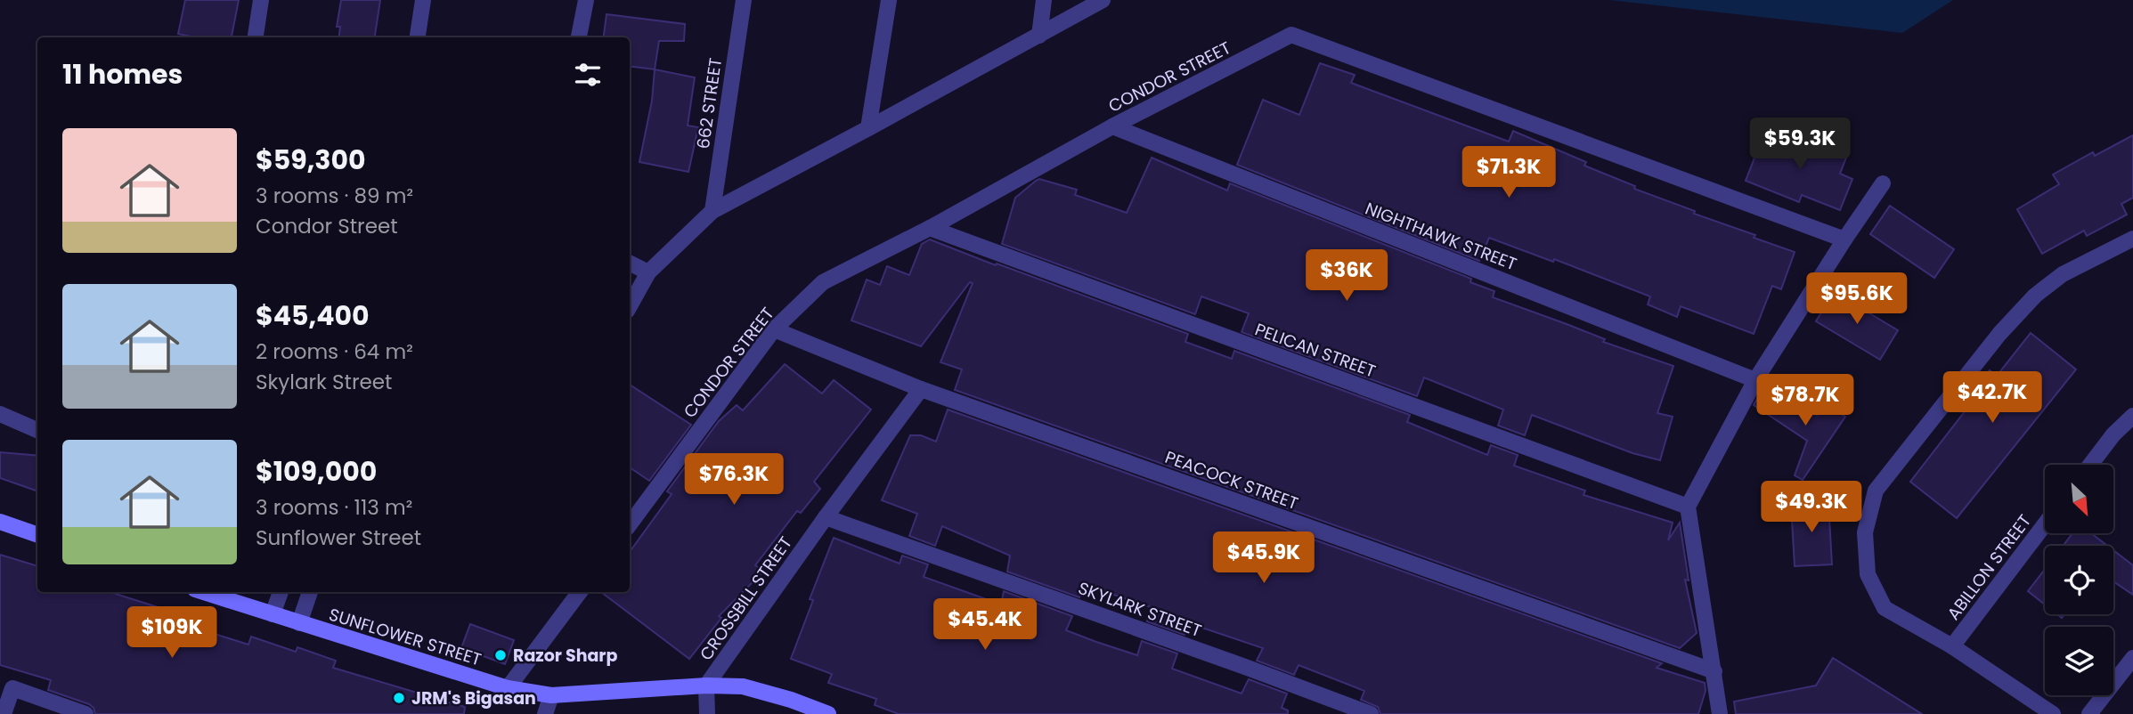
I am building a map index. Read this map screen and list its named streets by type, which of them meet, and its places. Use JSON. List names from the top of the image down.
{
  "streets": {
    "main road": ["SUNFLOWER STREET"],
    "street": [
      "CONDOR STREET",
      "662 STREET",
      "NIGHTHAWK STREET",
      "PELICAN STREET",
      "PEACOCK STREET",
      "ABILLON STREET",
      "CROSSBILL STREET",
      "SKYLARK STREET"
    ]
  },
  "crossings": [
    ["CONDOR STREET", "NIGHTHAWK STREET"],
    ["CONDOR STREET", "PELICAN STREET"],
    ["CONDOR STREET", "PEACOCK STREET"],
    ["PEACOCK STREET", "CROSSBILL STREET"],
    ["CROSSBILL STREET", "SKYLARK STREET"],
    ["CROSSBILL STREET", "SUNFLOWER STREET"]
  ],
  "places": ["Razor Sharp", "JRM's Bigasan"],
  "north": "bottom right",
  "page": {
    "heading": "11 homes",
    "list": [
      {
        "name": "$59,300",
        "note": "3 rooms · 89 m² · Condor Street"
      },
      {
        "name": "$45,400",
        "note": "2 rooms · 64 m² · Skylark Street"
      },
      {
        "name": "$109,000",
        "note": "3 rooms · 113 m² · Sunflower Street"
      }
    ],
    "price": [
      "$59.3K",
      "$71.3K",
      "$36K",
      "$95.6K",
      "$42.7K",
      "$78.7K",
      "$76.3K",
      "$49.3K",
      "$45.9K",
      "$45.4K",
      "$109K"
    ]
  }
}
